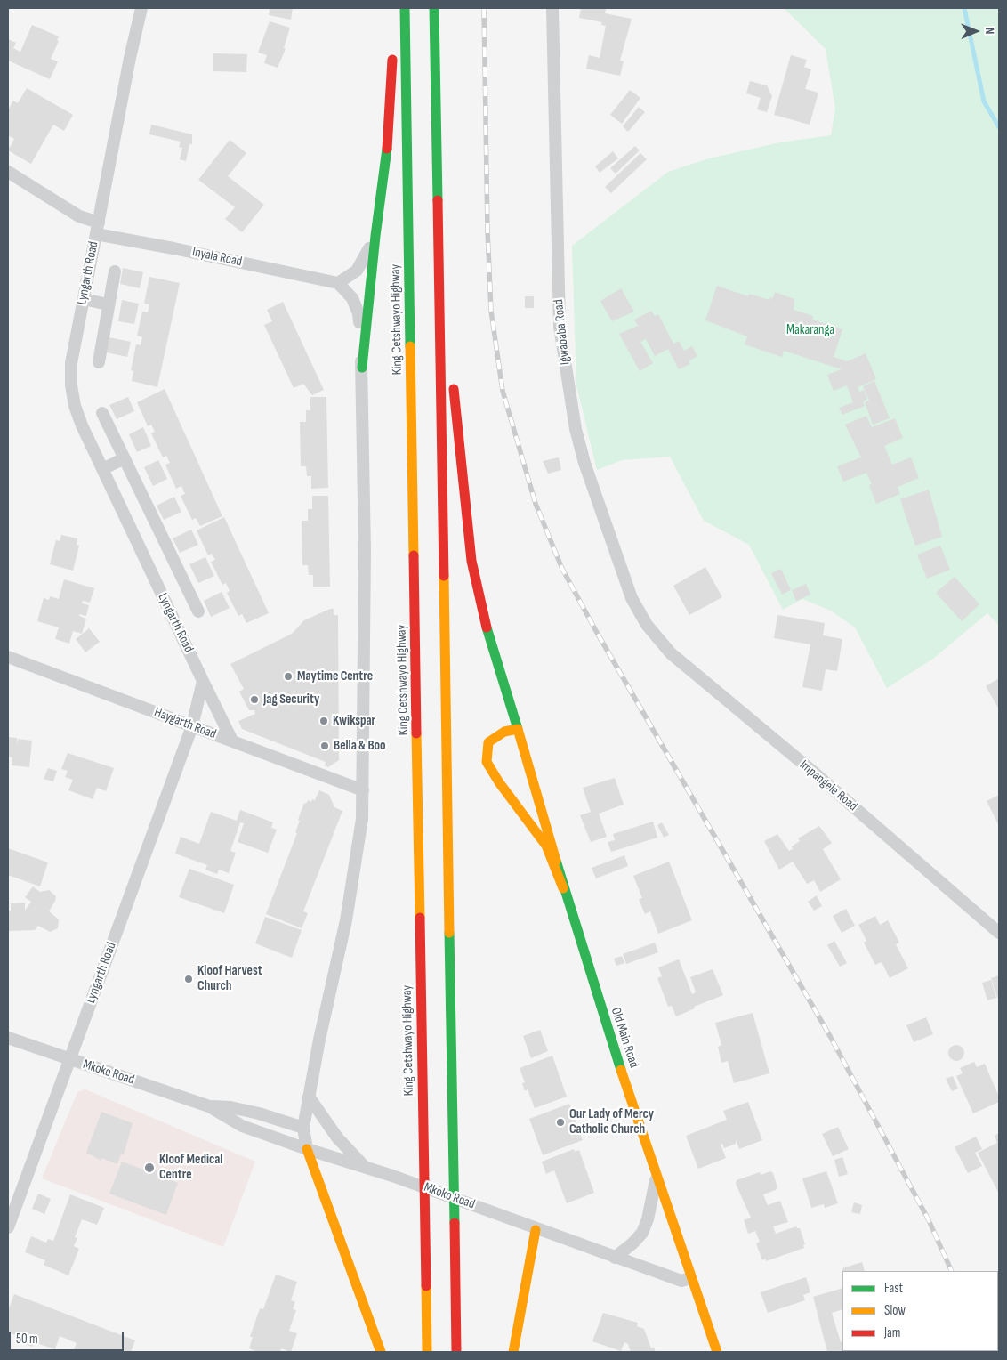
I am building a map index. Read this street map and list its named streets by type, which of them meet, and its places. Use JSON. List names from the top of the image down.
{
  "streets": {
    "main road": ["King Cetshwayo Highway", "Old Main Road"],
    "street": [
      "Inyala Road",
      "Lyngarth Road",
      "Igwababa Road",
      "Haygarth Road",
      "Impangele Road",
      "Mkoko Road"
    ]
  },
  "crossings": [
    ["Inyala Road", "Lyngarth Road"],
    ["Lyngarth Road", "Haygarth Road"],
    ["Lyngarth Road", "Mkoko Road"],
    ["Igwababa Road", "Impangele Road"],
    ["Old Main Road", "Mkoko Road"]
  ],
  "parks": ["Makaranga"],
  "places": [
    "Maytime Centre",
    "Jag Security",
    "Kwikspar",
    "Bella & Boo",
    "Kloof Harvest Church",
    "Our Lady of Mercy Catholic Church",
    "Kloof Medical Centre"
  ],
  "legend": ["Fast", "Slow", "Jam"],
  "scale_bar": "50 m",
  "north": "right"
}
